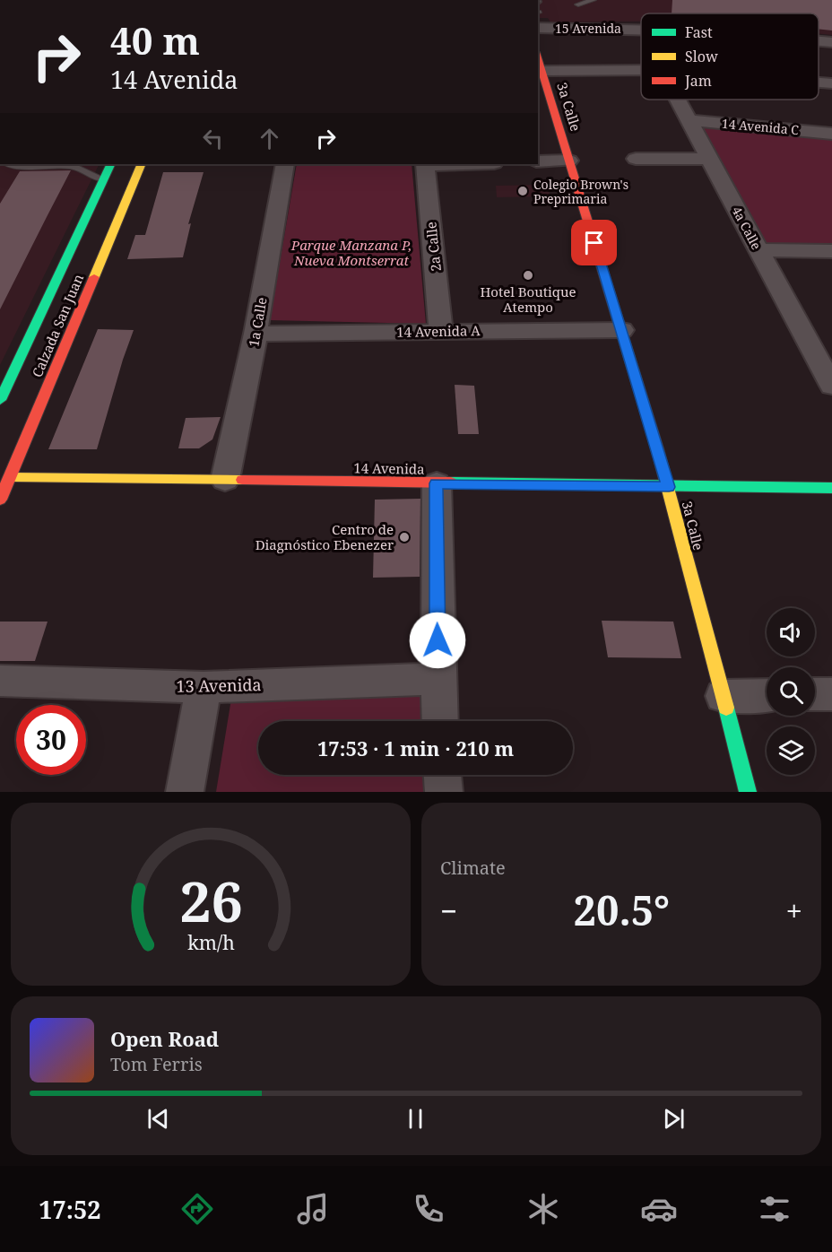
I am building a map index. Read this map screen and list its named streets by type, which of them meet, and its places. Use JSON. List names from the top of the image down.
{
  "streets": {
    "street": [
      "15 Avenida",
      "3a Calle",
      "14 Avenida C",
      "4a Calle",
      "2a Calle",
      "1a Calle",
      "Calzada San Juan",
      "14 Avenida A",
      "14 Avenida",
      "13 Avenida"
    ]
  },
  "crossings": [
    ["3a Calle", "14 Avenida A"],
    ["3a Calle", "14 Avenida"],
    ["14 Avenida C", "4a Calle"],
    ["2a Calle", "14 Avenida A"],
    ["1a Calle", "14 Avenida A"],
    ["1a Calle", "14 Avenida"],
    ["Calzada San Juan", "14 Avenida"]
  ],
  "parks": ["Parque Manzana P, Nueva Montserrat"],
  "places": ["Colegio Brown's Preprimaria", "Hotel Boutique Atempo", "Centro de Diagnóstico Ebenezer"],
  "legend": ["Fast", "Slow", "Jam"],
  "page": {
    "turn": ["40 m", "14 Avenida"],
    "limit": "30",
    "trip": "17:53 · 1 min · 210 m",
    "tile": "Climate",
    "heat": ["−", "20.5°", "+"],
    "song": ["Open Road", "Tom Ferris"],
    "tabs": "17:52",
    "gauge": ["26", "km/h"]
  }
}
